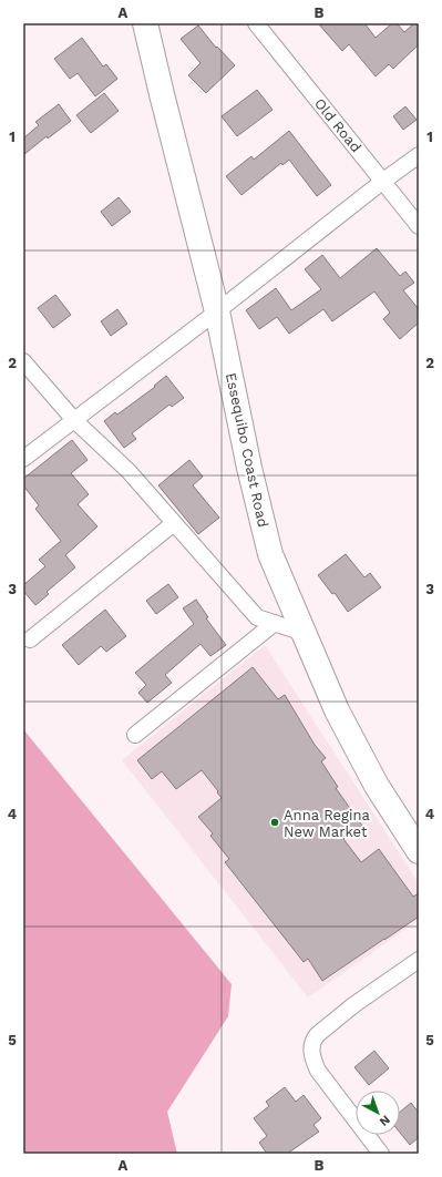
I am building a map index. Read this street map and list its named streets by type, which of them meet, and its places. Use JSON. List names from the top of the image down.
{
  "streets": {
    "main road": ["Essequibo Coast Road"],
    "street": ["Old Road"]
  },
  "places": ["Anna Regina New Market"],
  "north": "bottom right",
  "grid": {
    "columns": ["A", "B"],
    "rows": [
      "1",
      "2",
      "3",
      "4",
      "5"
    ]
  }
}
